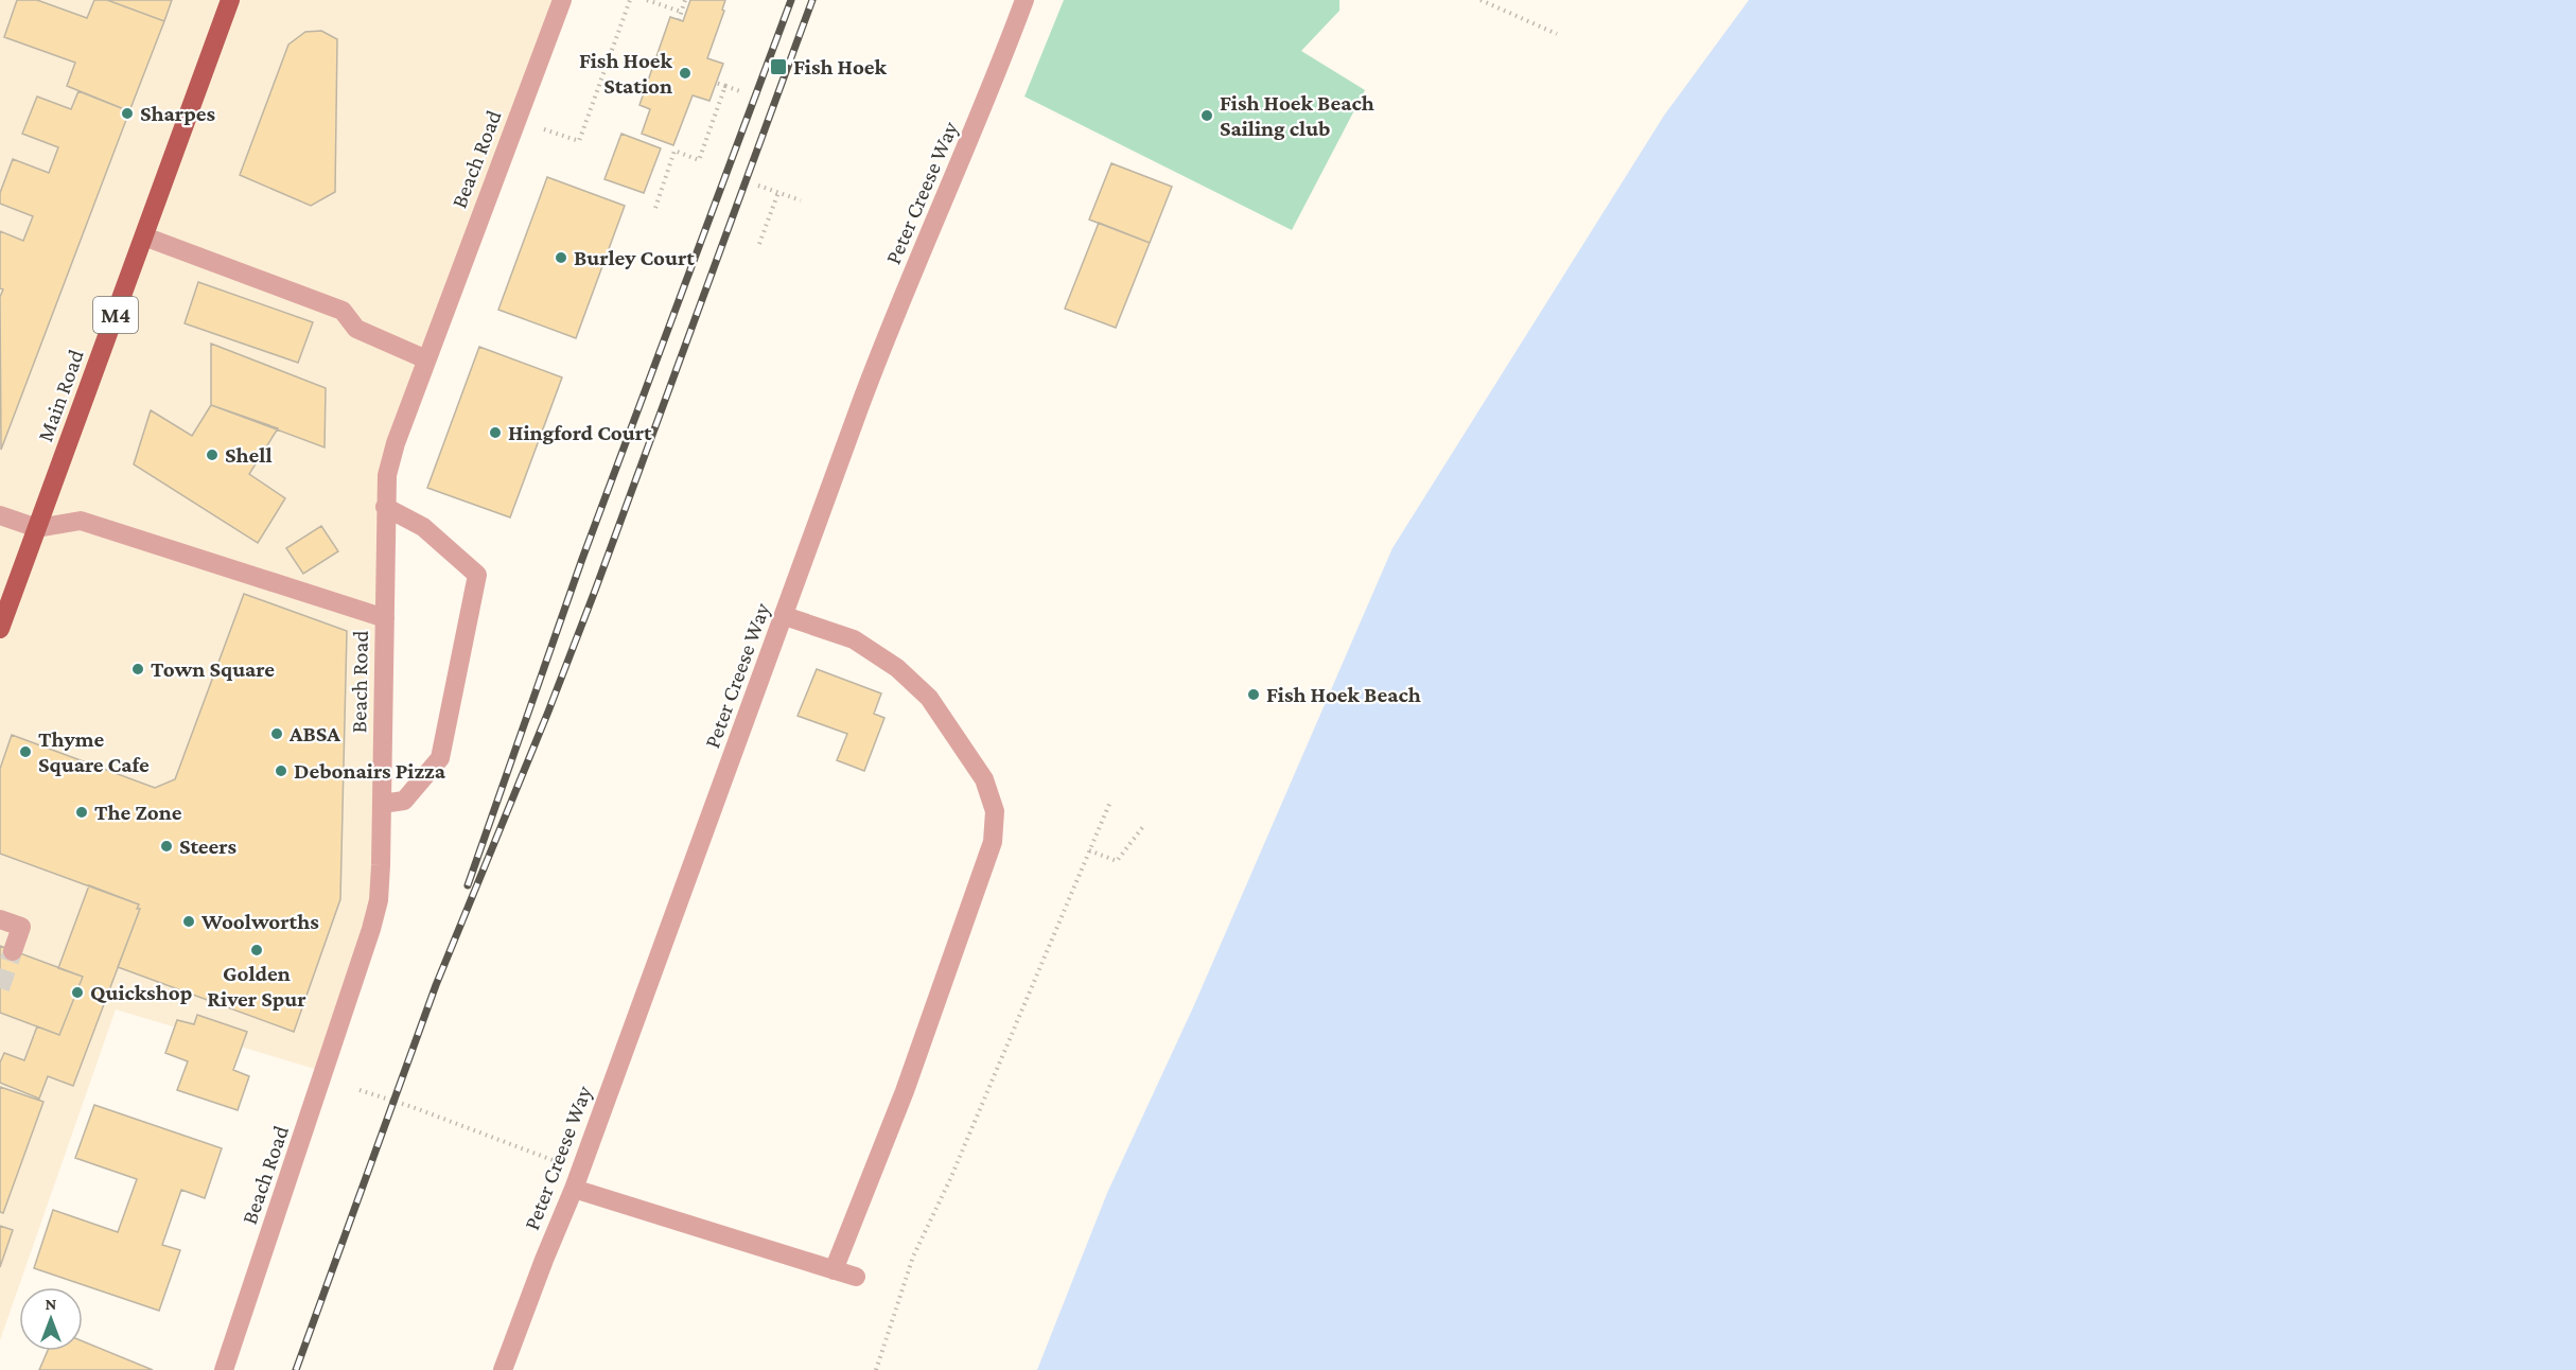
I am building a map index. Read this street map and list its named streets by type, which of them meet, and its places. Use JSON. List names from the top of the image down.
{
  "streets": {
    "main road": ["M4", "Main Road"],
    "street": ["Beach Road", "Peter Creese Way"]
  },
  "places": {
    "transit": ["Fish Hoek"],
    "other": [
      "Fish Hoek Station",
      "Sharpes",
      "Fish Hoek Beach Sailing club",
      "Burley Court",
      "Hingford Court",
      "Shell",
      "Town Square",
      "Fish Hoek Beach",
      "ABSA",
      "Thyme Square Cafe",
      "Debonairs Pizza",
      "The Zone",
      "Steers",
      "Woolworths",
      "Golden River Spur",
      "Quickshop"
    ]
  },
  "north": "top"
}
